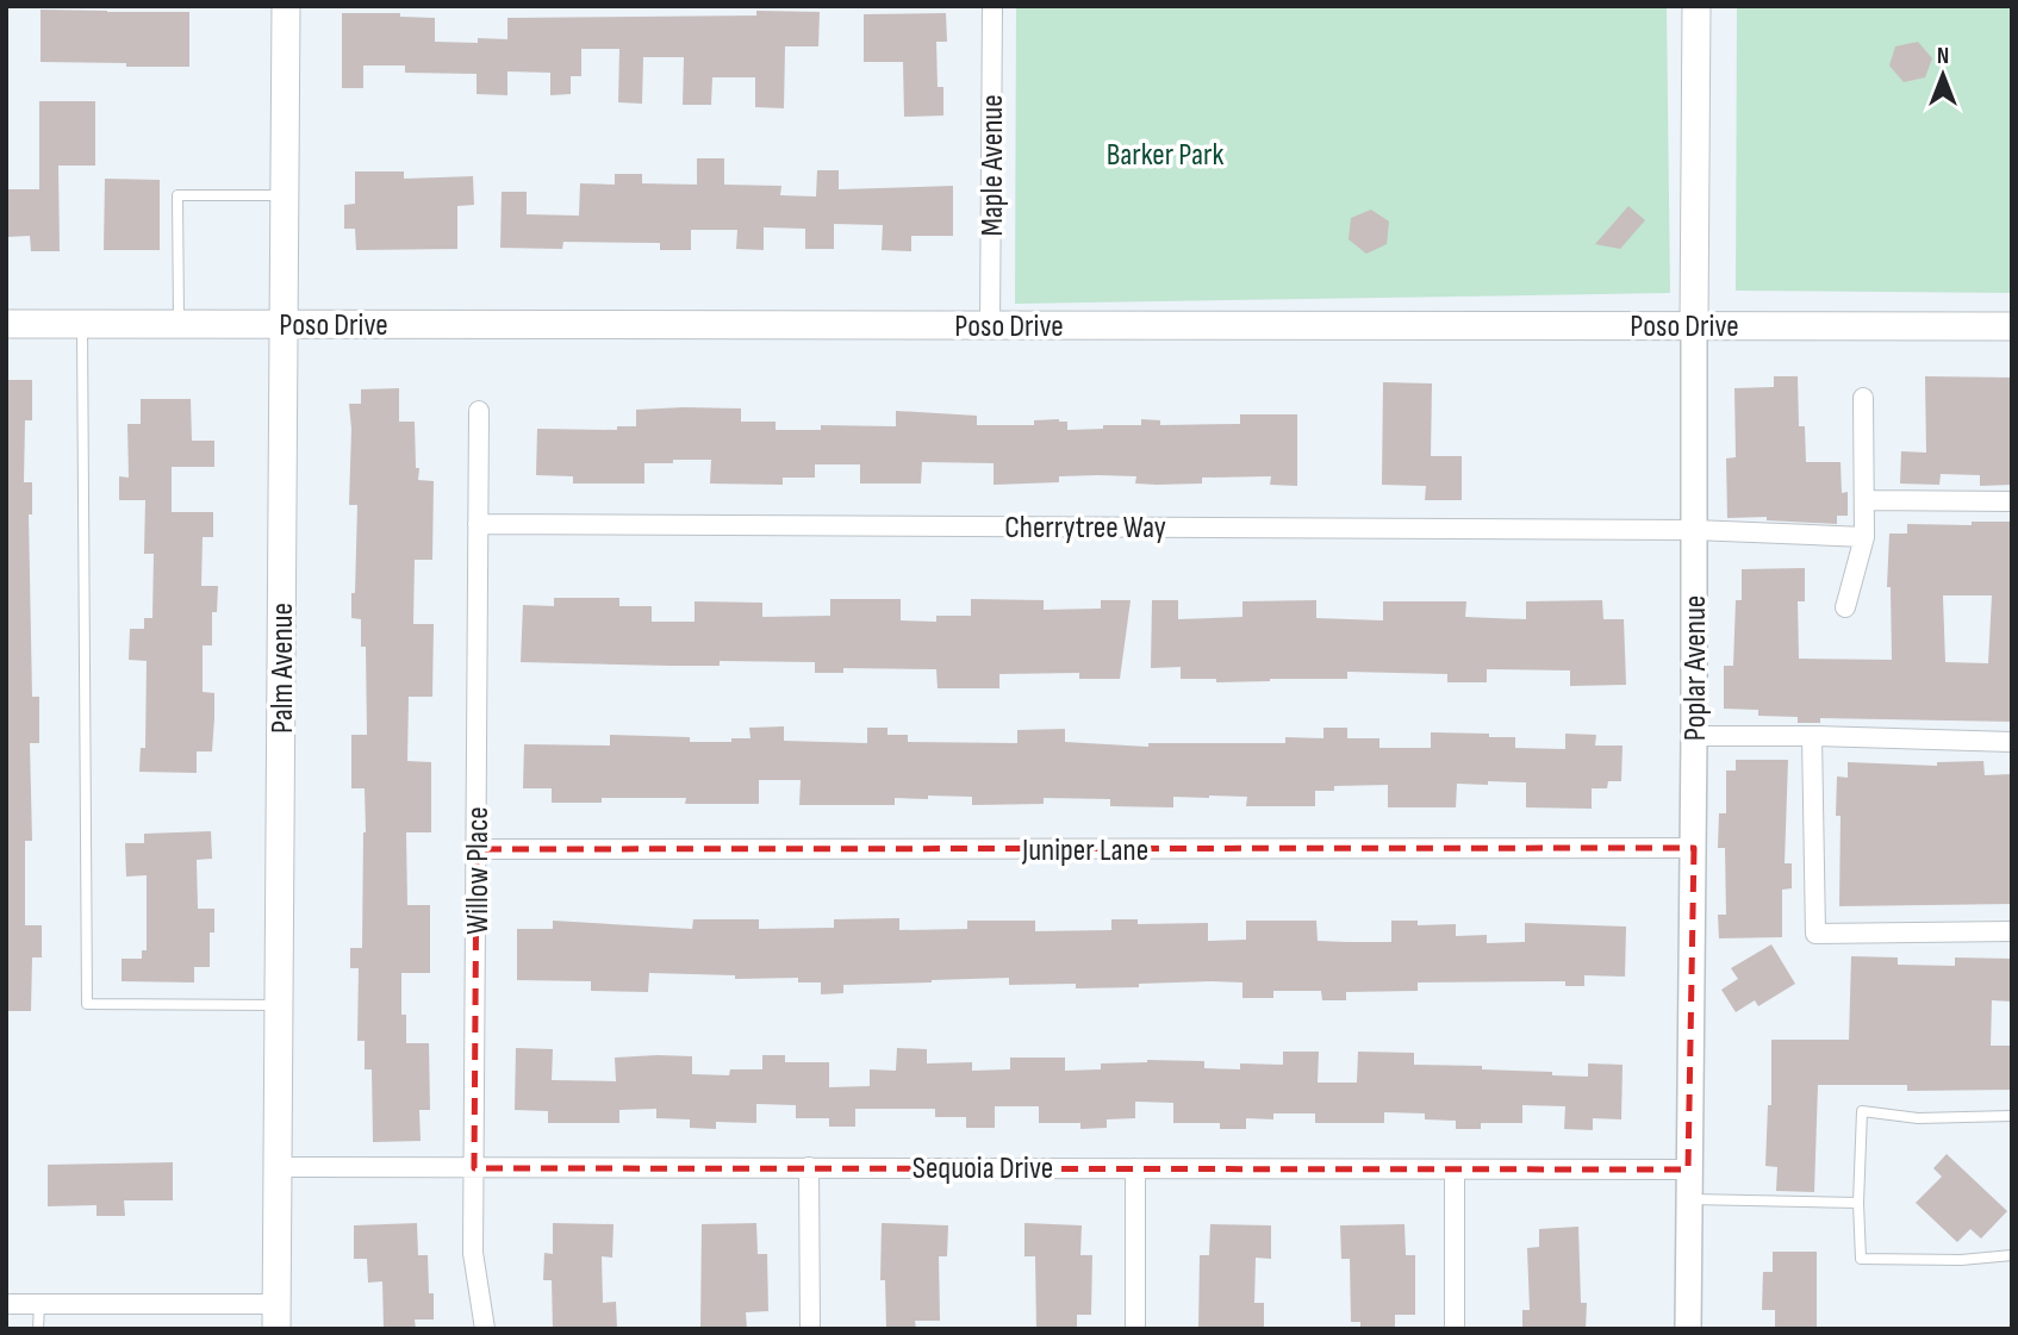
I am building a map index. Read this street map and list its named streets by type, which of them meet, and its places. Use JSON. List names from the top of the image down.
{
  "streets": {
    "main road": ["Poso Drive", "Palm Avenue", "Poplar Avenue"],
    "street": [
      "Maple Avenue",
      "Cherrytree Way",
      "Juniper Lane",
      "Willow Place",
      "Sequoia Drive"
    ]
  },
  "crossings": [
    ["Maple Avenue", "Poso Drive"],
    ["Poso Drive", "Palm Avenue"],
    ["Poso Drive", "Poplar Avenue"],
    ["Cherrytree Way", "Poplar Avenue"],
    ["Cherrytree Way", "Willow Place"],
    ["Palm Avenue", "Sequoia Drive"],
    ["Poplar Avenue", "Juniper Lane"],
    ["Poplar Avenue", "Sequoia Drive"],
    ["Juniper Lane", "Willow Place"],
    ["Willow Place", "Sequoia Drive"]
  ],
  "parks": ["Barker Park"],
  "north": "top"
}
